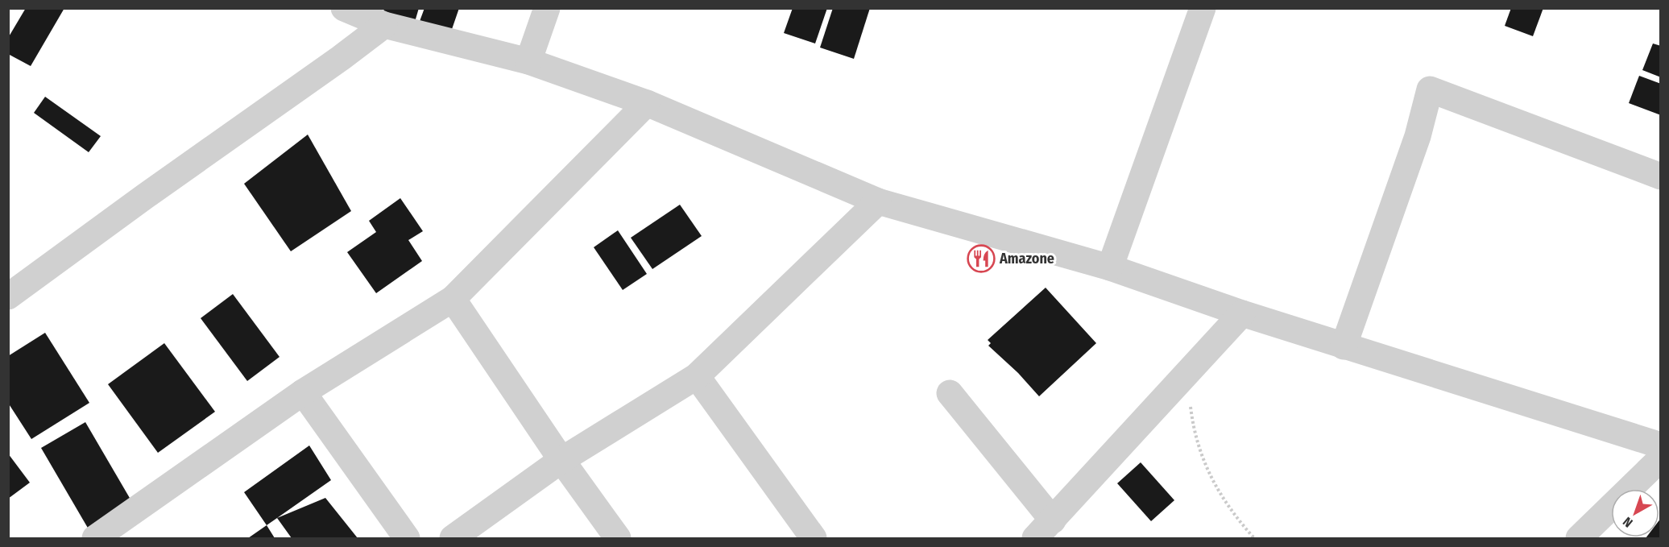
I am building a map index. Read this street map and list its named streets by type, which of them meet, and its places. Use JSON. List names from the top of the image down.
{
  "places": {
    "restaurant": ["Amazone"]
  },
  "north": "bottom left"
}
